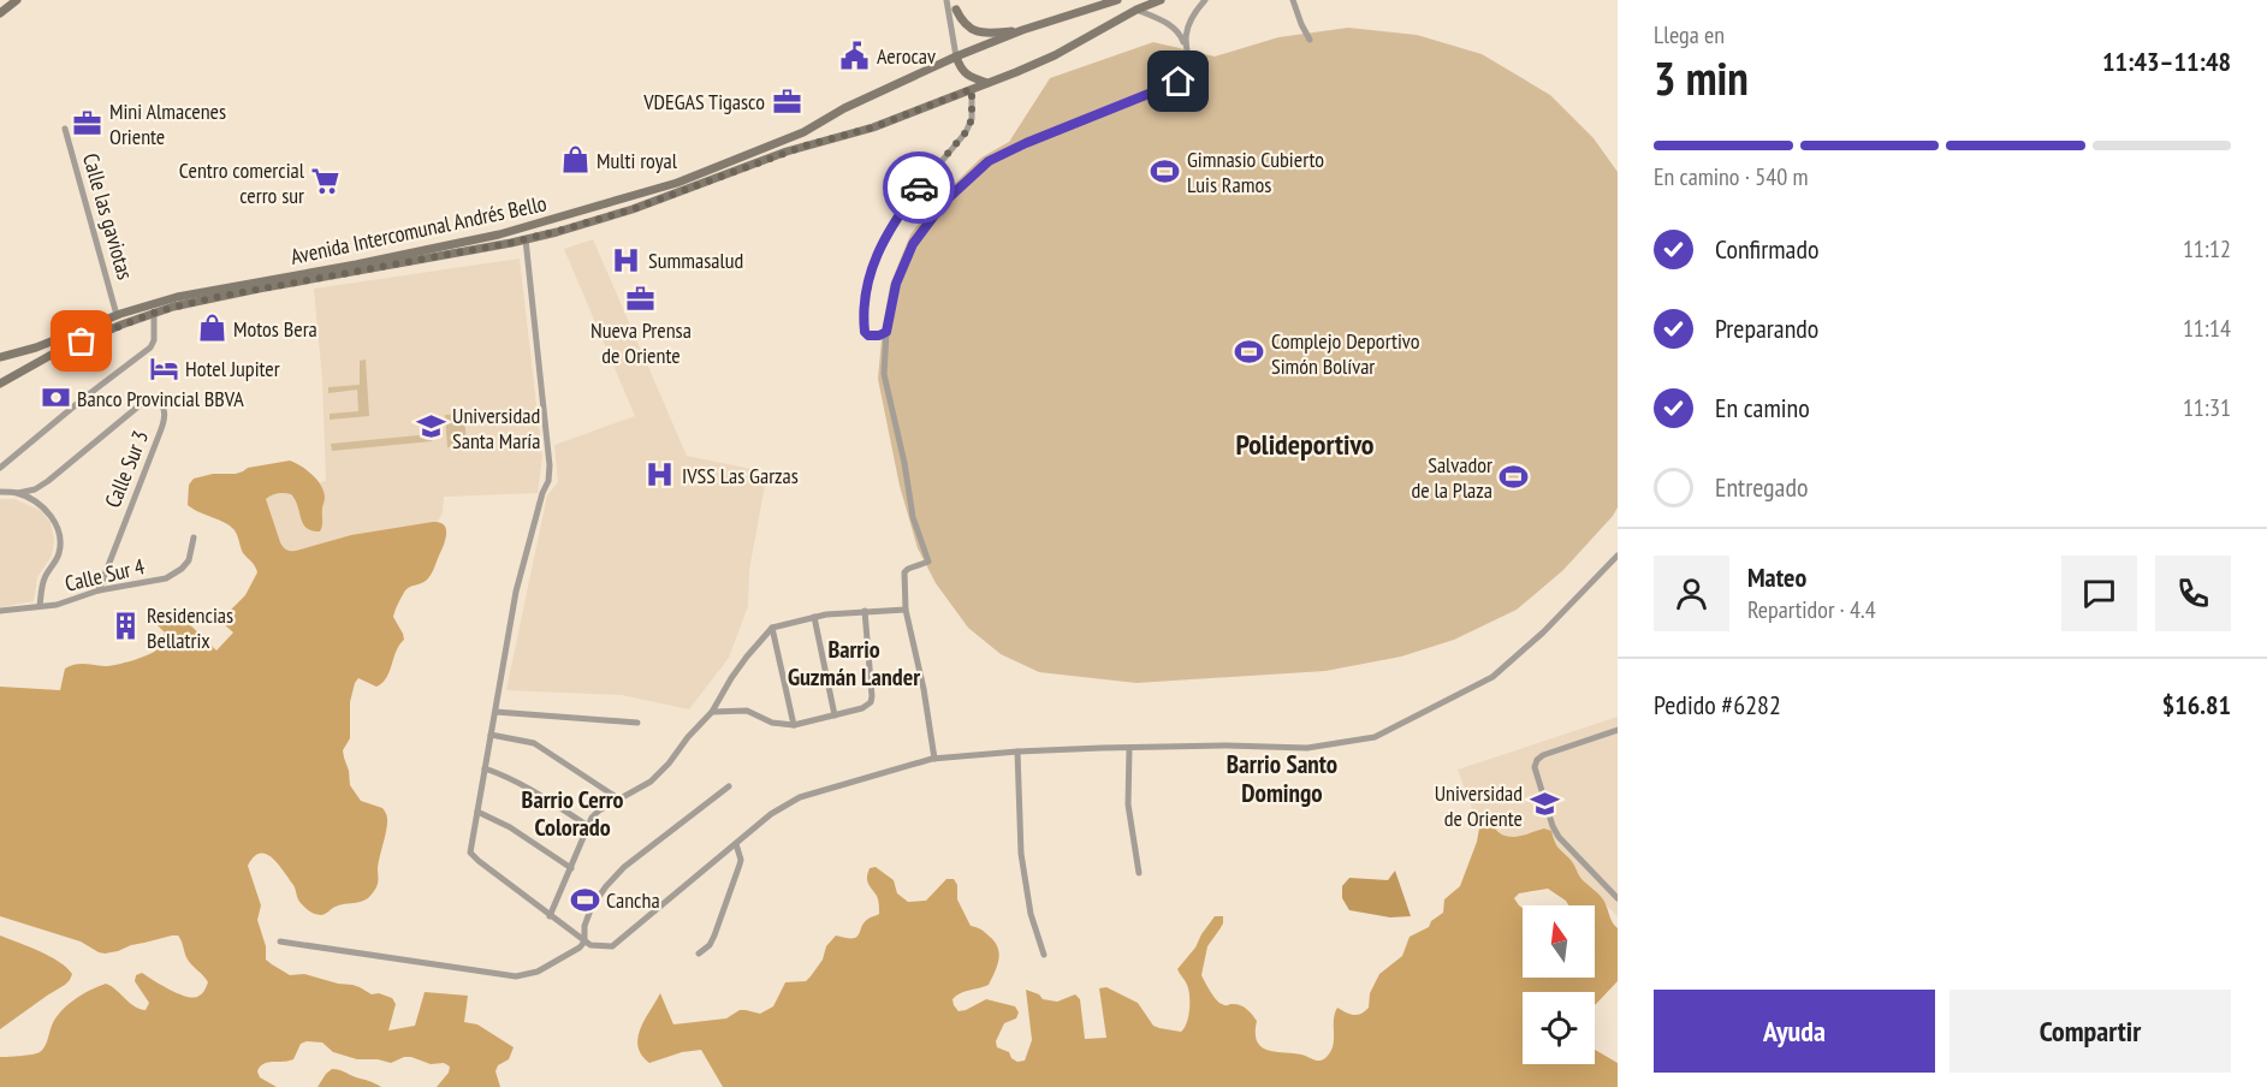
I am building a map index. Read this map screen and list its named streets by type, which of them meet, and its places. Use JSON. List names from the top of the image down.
{
  "streets": {
    "main road": ["Avenida Intercomunal Andrés Bello"],
    "street": ["Calle las gaviotas", "Calle Sur 3", "Calle Sur 4"]
  },
  "crossings": [
    ["Calle las gaviotas", "Avenida Intercomunal Andrés Bello"],
    ["Calle Sur 3", "Calle Sur 4"]
  ],
  "districts": [
    "Polideportivo",
    "Barrio Guzmán Lander",
    "Barrio Santo Domingo",
    "Barrio Cerro Colorado"
  ],
  "places": {
    "public building": ["Aerocav"],
    "office": ["VDEGAS Tigasco", "Mini Almacenes Oriente", "Nueva Prensa de Oriente"],
    "shop": ["Multi royal", "Motos Bera"],
    "sports": [
      "Gimnasio Cubierto Luis Ramos",
      "Complejo Deportivo Simón Bolívar",
      "Salvador de la Plaza",
      "Cancha"
    ],
    "supermarket": ["Centro comercial cerro sur"],
    "hospital": ["Summasalud", "IVSS Las Garzas"],
    "hotel": ["Hotel Jupiter"],
    "bank": ["Banco Provincial BBVA"],
    "school or university": ["Universidad Santa María", "Universidad de Oriente"],
    "building": ["Residencias Bellatrix"]
  },
  "north": "top",
  "page": {
    "heading": ["3 min", "Llega en", "11:43–11:48"],
    "panel": [
      "Mateo",
      "Repartidor · 4.4",
      "Pedido #6282",
      "$16.81"
    ],
    "bar": "En camino · 540 m",
    "list": [
      ["Confirmado", "11:12"],
      ["Preparando", "11:14"],
      ["En camino", "11:31"],
      "Entregado"
    ],
    "buttons": ["Ayuda", "Compartir"]
  }
}
